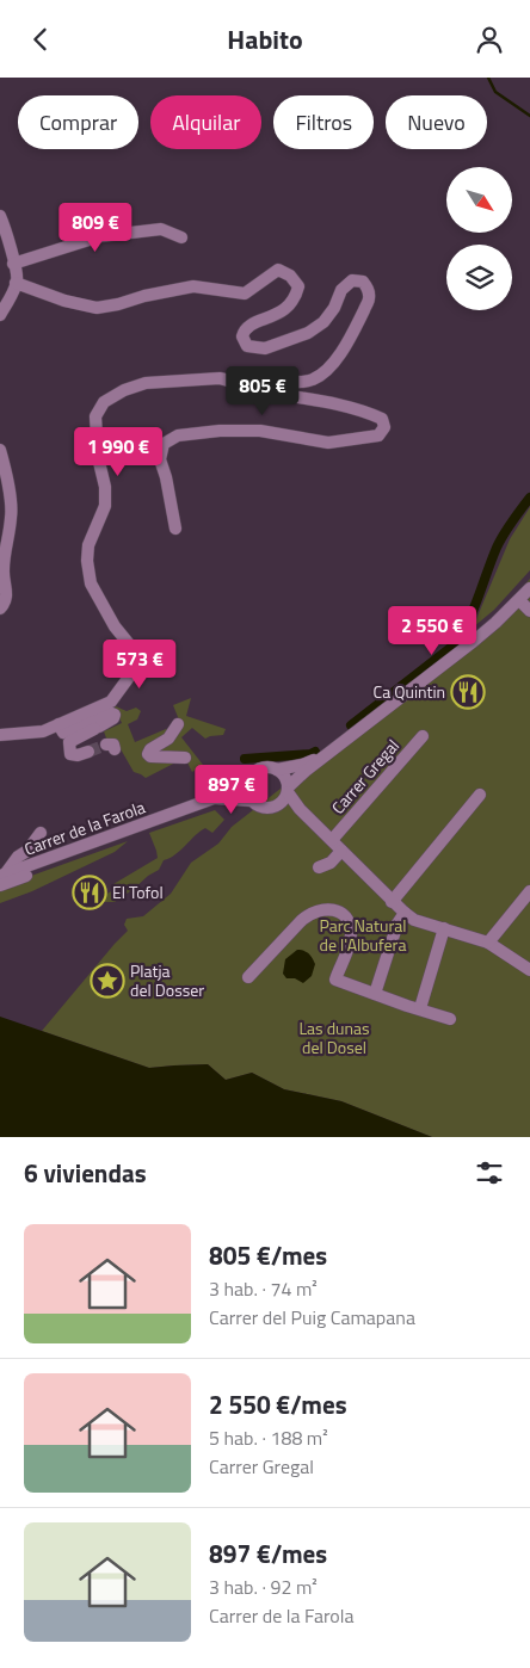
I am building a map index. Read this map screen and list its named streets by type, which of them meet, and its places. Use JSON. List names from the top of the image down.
{
  "streets": {
    "street": ["Carrer Gregal", "Carrer de la Farola"]
  },
  "parks": ["Parc Natural de l'Albufera", "Las dunas del Dosel"],
  "places": {
    "restaurant": ["Ca Quintin", "El Tofol"],
    "place": ["Platja del Dosser"]
  },
  "north": "bottom right",
  "page": {
    "header": "Habito",
    "chip": [
      "Comprar",
      "Alquilar",
      "Filtros",
      "Nuevo"
    ],
    "price": [
      "809 €",
      "805 €",
      "1 990 €",
      "2 550 €",
      "573 €",
      "897 €"
    ],
    "heading": "6 viviendas",
    "list": [
      {
        "name": "805 €/mes",
        "note": "3 hab. · 74 m² · Carrer del Puig Camapana"
      },
      {
        "name": "2 550 €/mes",
        "note": "5 hab. · 188 m² · Carrer Gregal"
      },
      {
        "name": "897 €/mes",
        "note": "3 hab. · 92 m² · Carrer de la Farola"
      }
    ]
  }
}
